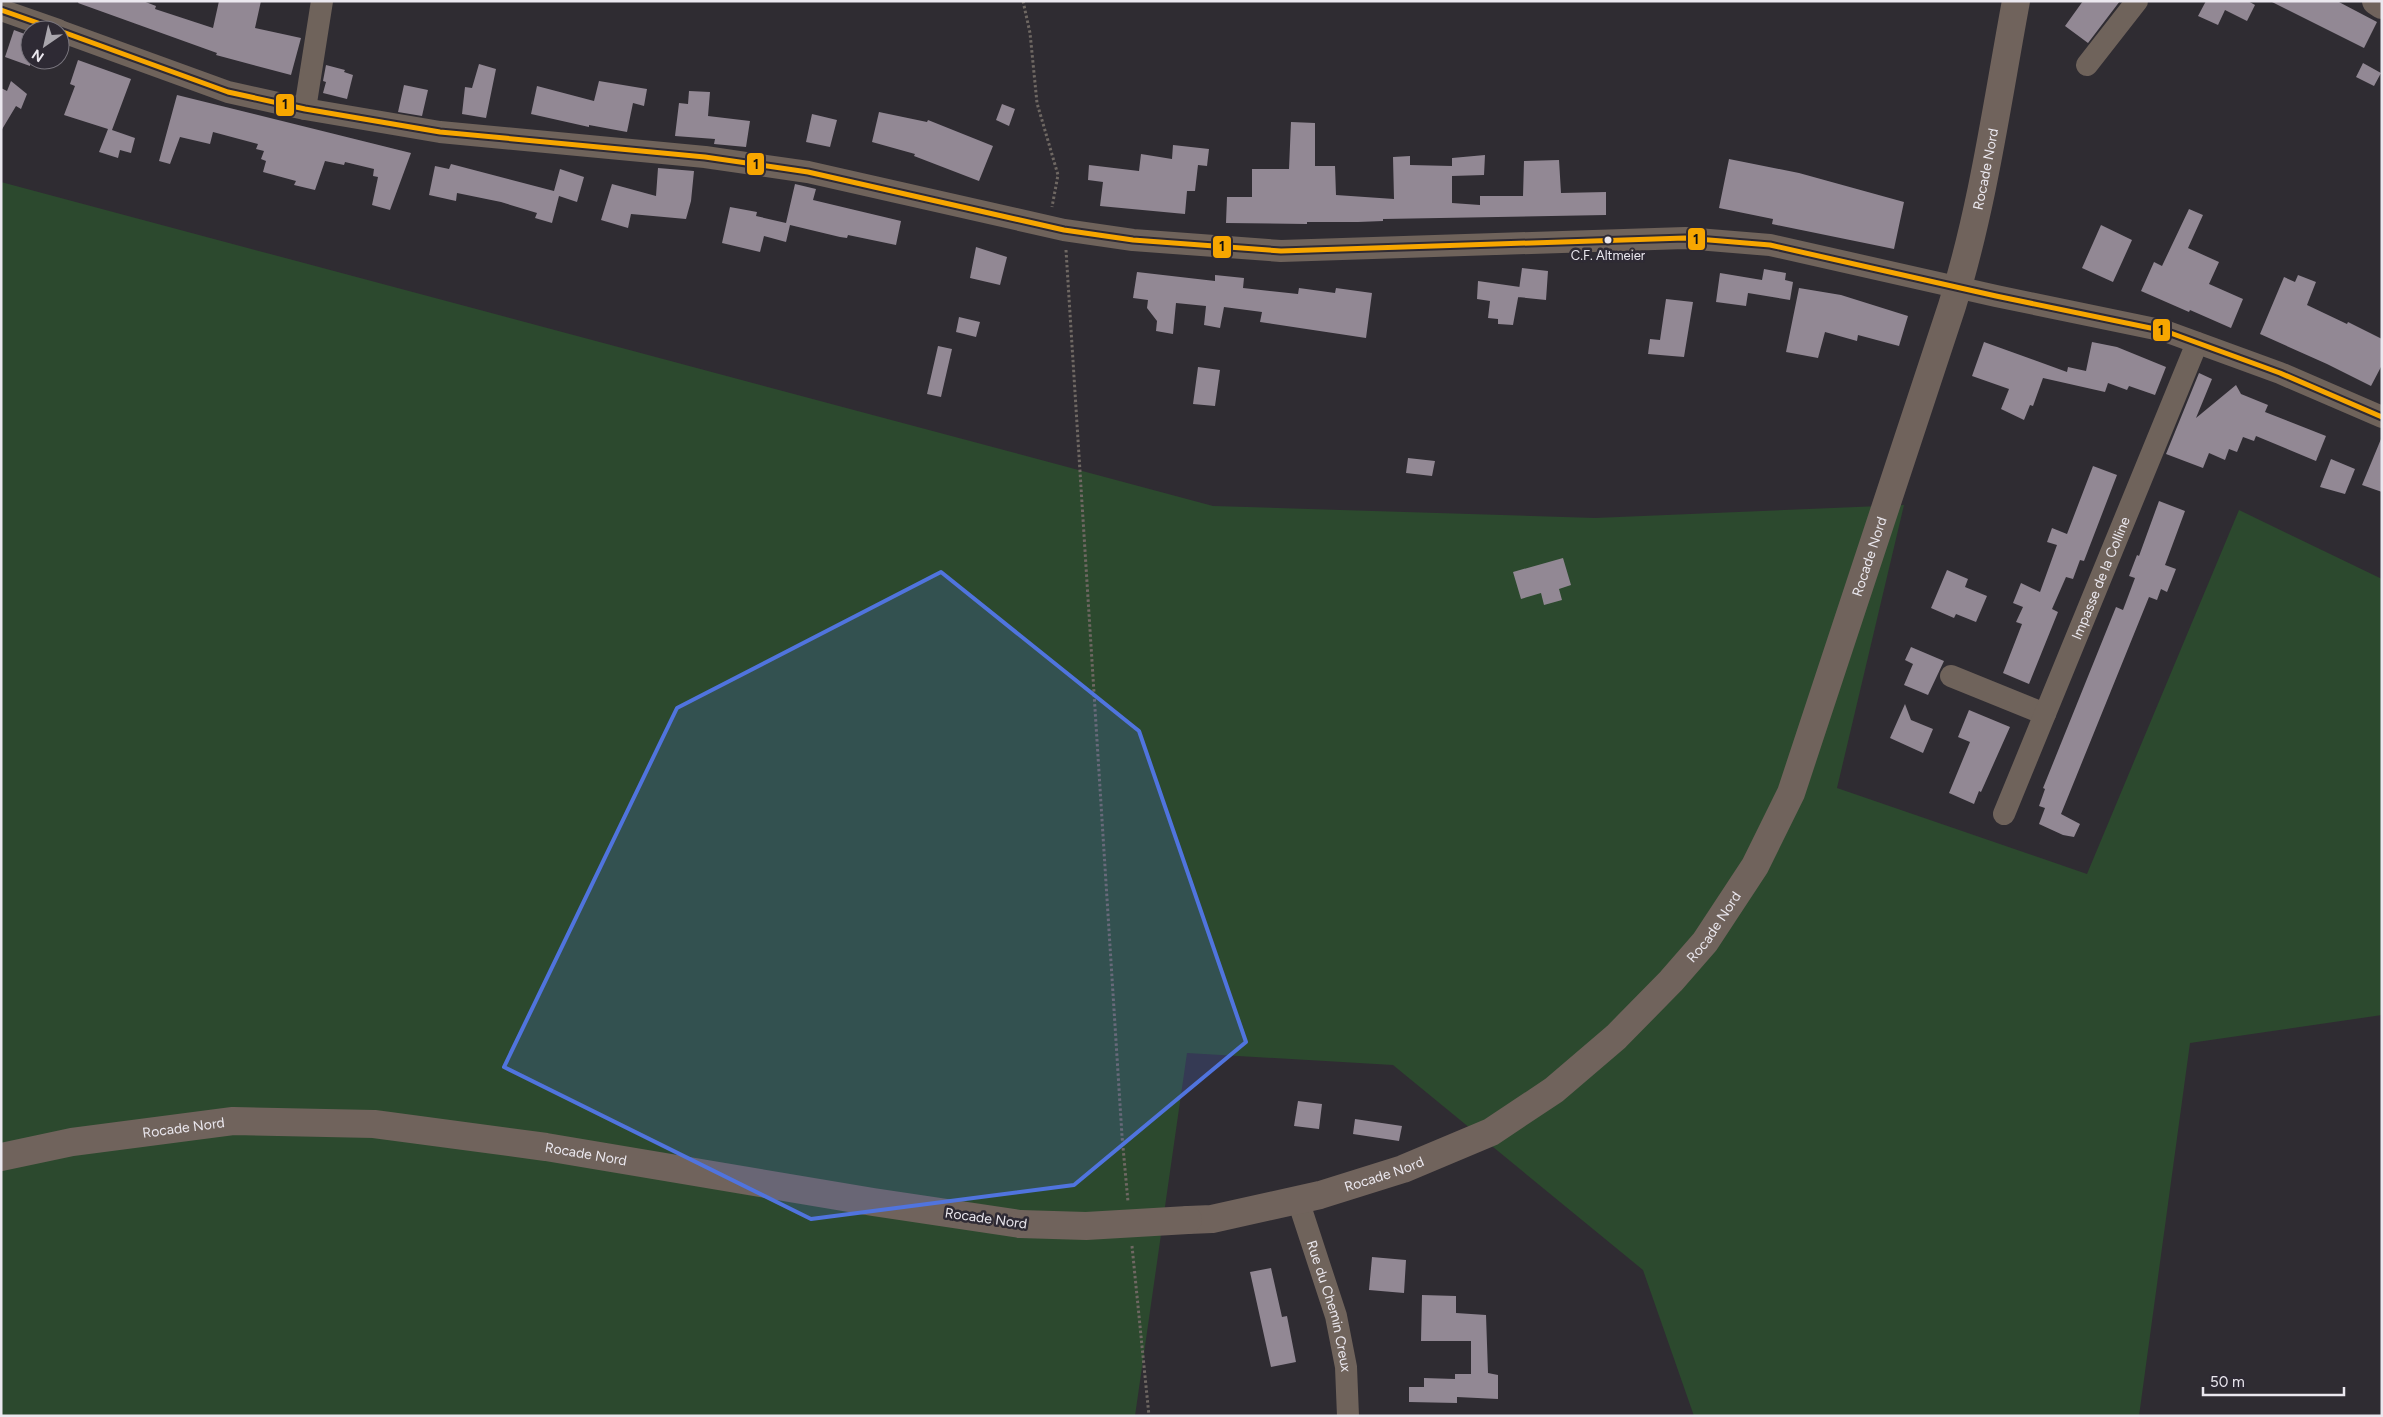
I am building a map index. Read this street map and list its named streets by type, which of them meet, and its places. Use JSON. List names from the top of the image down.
{
  "streets": {
    "main road": ["Rocade Nord"],
    "street": ["Impasse de la Colline", "Rue du Chemin Creux"]
  },
  "crossings": [
    ["Rocade Nord", "Rue du Chemin Creux"]
  ],
  "places": ["C.F. Altmeier"],
  "lines": ["transit line 1"],
  "scale_bar": "50 m",
  "north": "bottom left"
}
